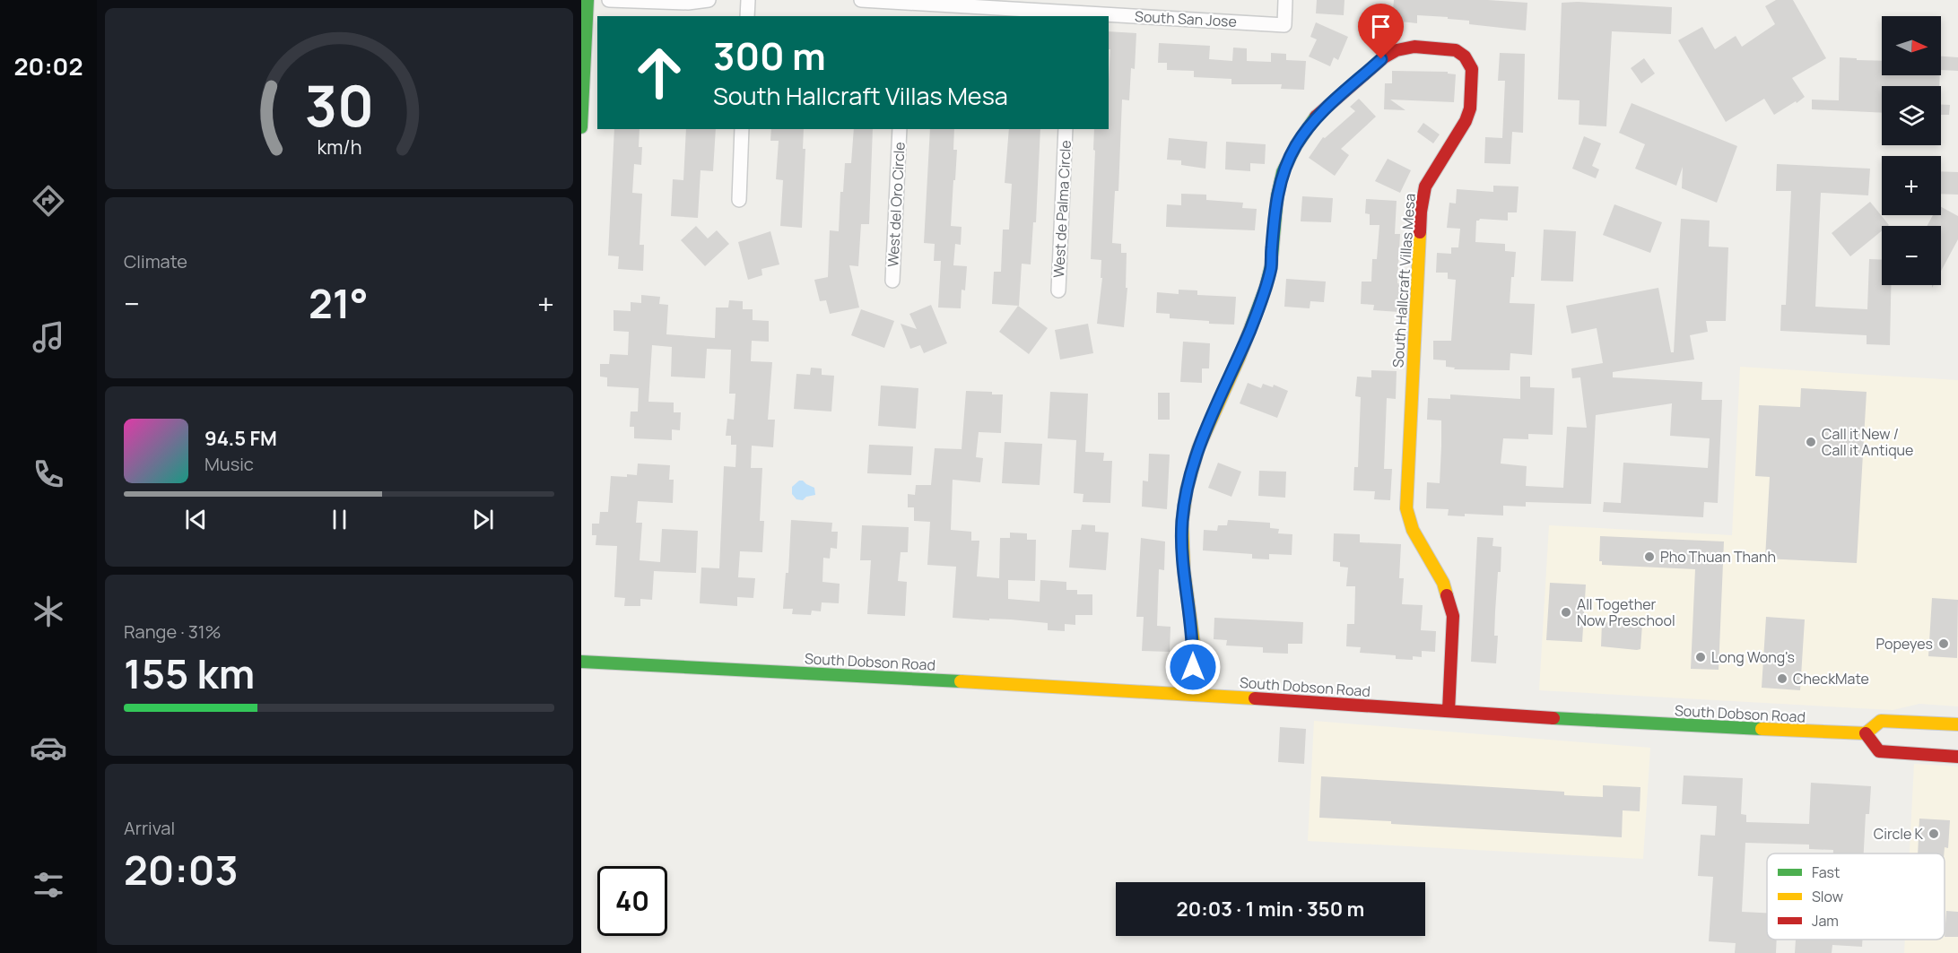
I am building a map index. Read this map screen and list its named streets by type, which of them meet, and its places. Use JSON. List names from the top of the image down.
{
  "streets": {
    "street": [
      "South San Jose",
      "West del Oro Circle",
      "West de Palma Circle",
      "South Hallcraft Villas Mesa",
      "South Dobson Road"
    ]
  },
  "crossings": [
    ["South Hallcraft Villas Mesa", "South Dobson Road"]
  ],
  "places": [
    "Call it New / Call it Antique",
    "Pho Thuan Thanh",
    "All Together Now Preschool",
    "Popeyes",
    "Long Wong's",
    "CheckMate",
    "Circle K"
  ],
  "legend": ["Fast", "Slow", "Jam"],
  "north": "right",
  "page": {
    "tabs": "20:02",
    "map_buttons": ["+", "−"],
    "turn": ["300 m", "South Hallcraft Villas Mesa"],
    "tile": [
      "Climate",
      ["Range · 31%", "155 km"],
      ["Arrival", "20:03"]
    ],
    "heat": ["−", "21°", "+"],
    "song": ["94.5 FM", "Music"],
    "limit": "40",
    "trip": "20:03 · 1 min · 350 m",
    "gauge": ["30", "km/h"]
  }
}
